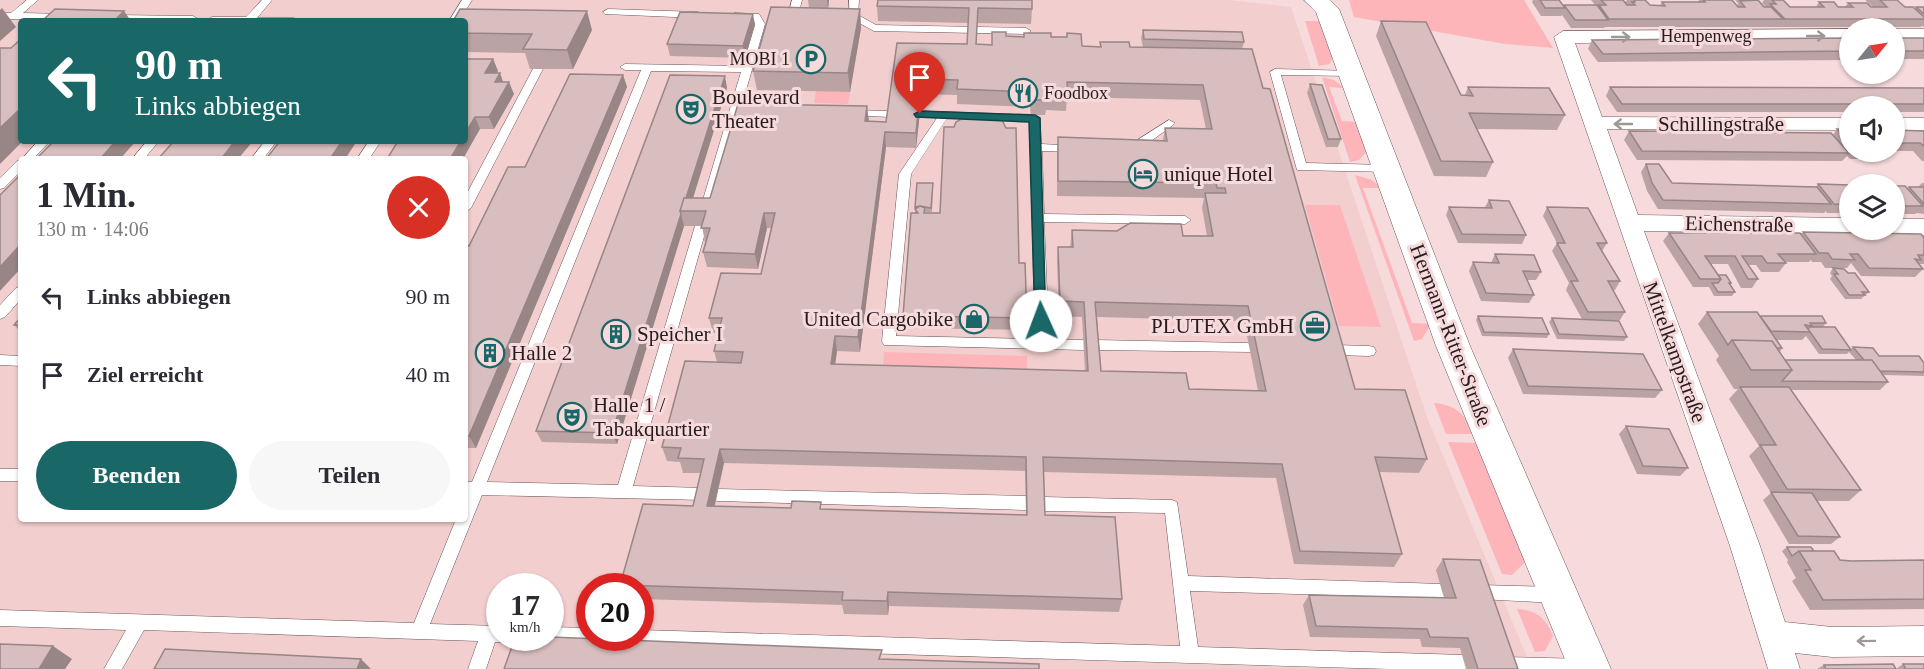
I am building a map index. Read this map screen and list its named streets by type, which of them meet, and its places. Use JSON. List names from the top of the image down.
{
  "streets": {
    "street": [
      "Hempenweg",
      "Schillingstraße",
      "Eichenstraße",
      "Hermann-Ritter-Straße",
      "Mittelkampstraße"
    ]
  },
  "crossings": [
    ["Hempenweg", "Mittelkampstraße"],
    ["Schillingstraße", "Mittelkampstraße"],
    ["Eichenstraße", "Mittelkampstraße"]
  ],
  "one_way": ["Hempenweg", "Schillingstraße"],
  "places": {
    "parking": ["MOBI 1"],
    "restaurant": ["Foodbox"],
    "theatre": ["Boulevard Theater", "Halle 1 / Tabakquartier"],
    "hotel": ["unique Hotel"],
    "shop": ["United Cargobike"],
    "office": ["PLUTEX GmbH"],
    "building": ["Speicher I", "Halle 2"]
  },
  "north": "top right",
  "page": {
    "turn": ["90 m", "Links abbiegen"],
    "heading": ["1 Min.", "130 m · 14:06"],
    "list": [
      {
        "name": "Links abbiegen",
        "value": "90 m"
      },
      {
        "name": "Ziel erreicht",
        "value": "40 m"
      }
    ],
    "buttons": ["Beenden", "Teilen"],
    "speed": "17 km/h",
    "limit": "20"
  }
}
